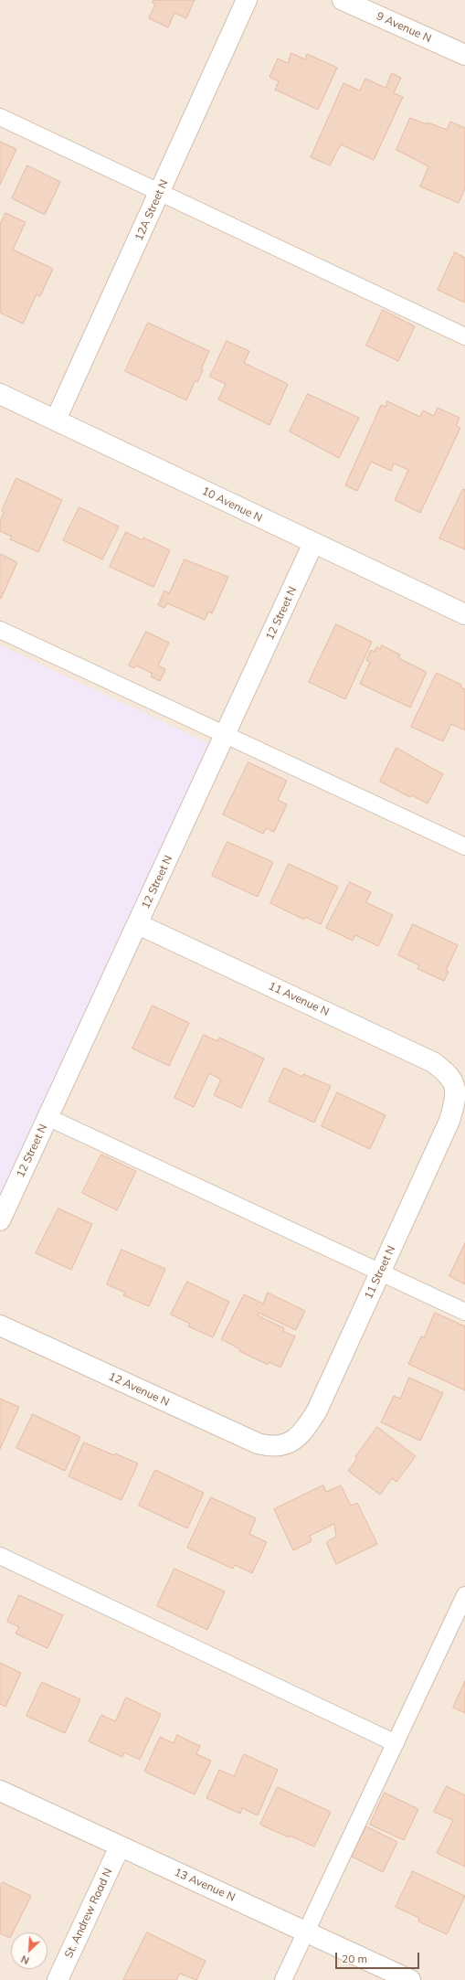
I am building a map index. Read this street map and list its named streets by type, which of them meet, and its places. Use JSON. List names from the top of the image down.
{
  "streets": {
    "street": [
      "9 Avenue N",
      "12A Street N",
      "10 Avenue N",
      "12 Street N",
      "11 Avenue N",
      "11 Street N",
      "12 Avenue N",
      "13 Avenue N",
      "St. Andrew Road N"
    ]
  },
  "crossings": [
    ["12A Street N", "10 Avenue N"],
    ["10 Avenue N", "12 Street N"],
    ["12 Street N", "11 Avenue N"],
    ["11 Avenue N", "11 Street N"],
    ["11 Street N", "12 Avenue N"],
    ["13 Avenue N", "St. Andrew Road N"]
  ],
  "scale_bar": "20 m",
  "north": "bottom left"
}
